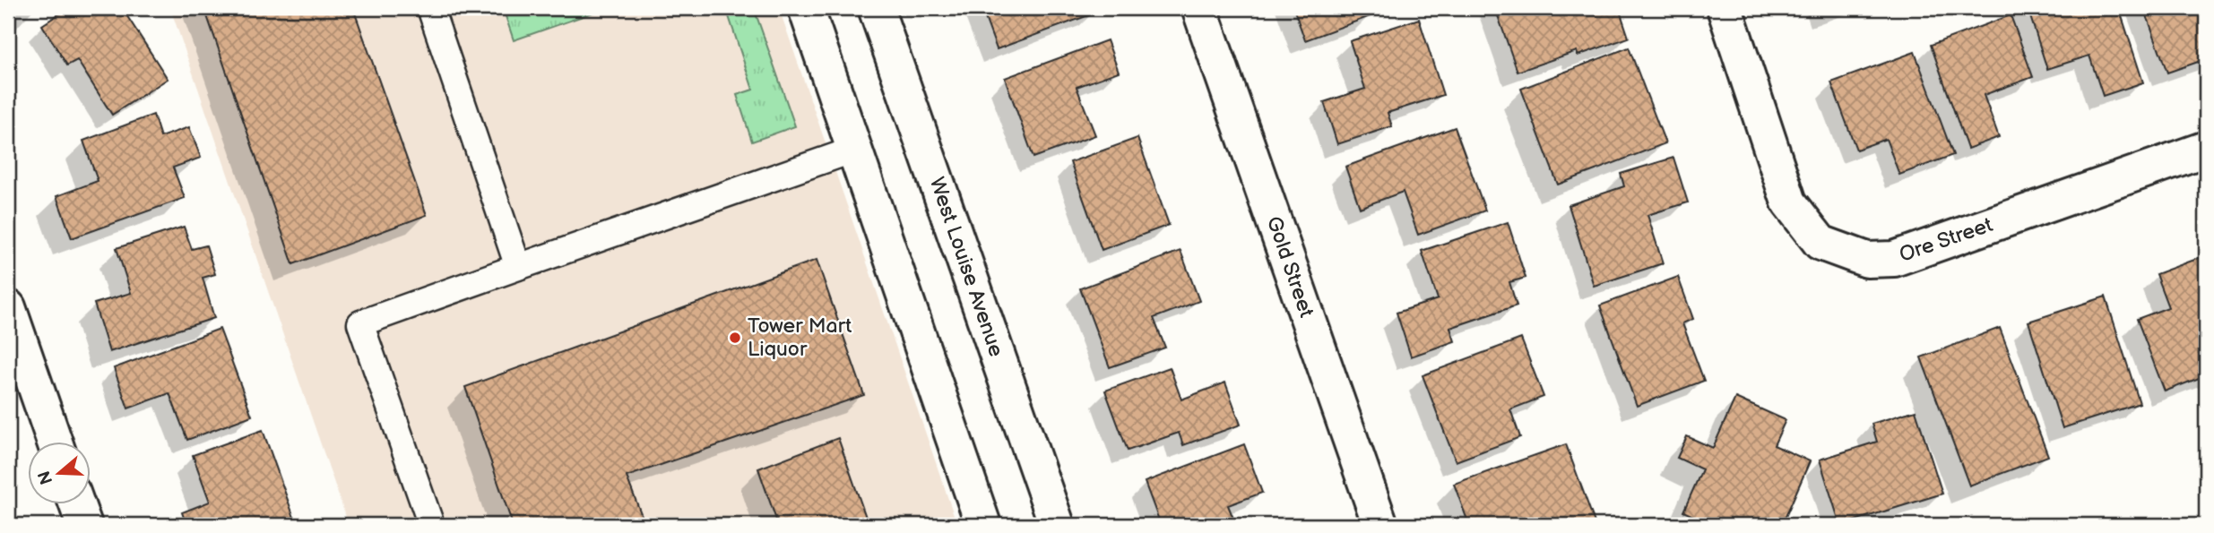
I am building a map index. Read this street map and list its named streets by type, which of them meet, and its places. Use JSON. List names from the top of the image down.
{
  "streets": {
    "street": ["Ore Street", "West Louise Avenue", "Gold Street"]
  },
  "places": ["Tower Mart Liquor"],
  "north": "left"
}
